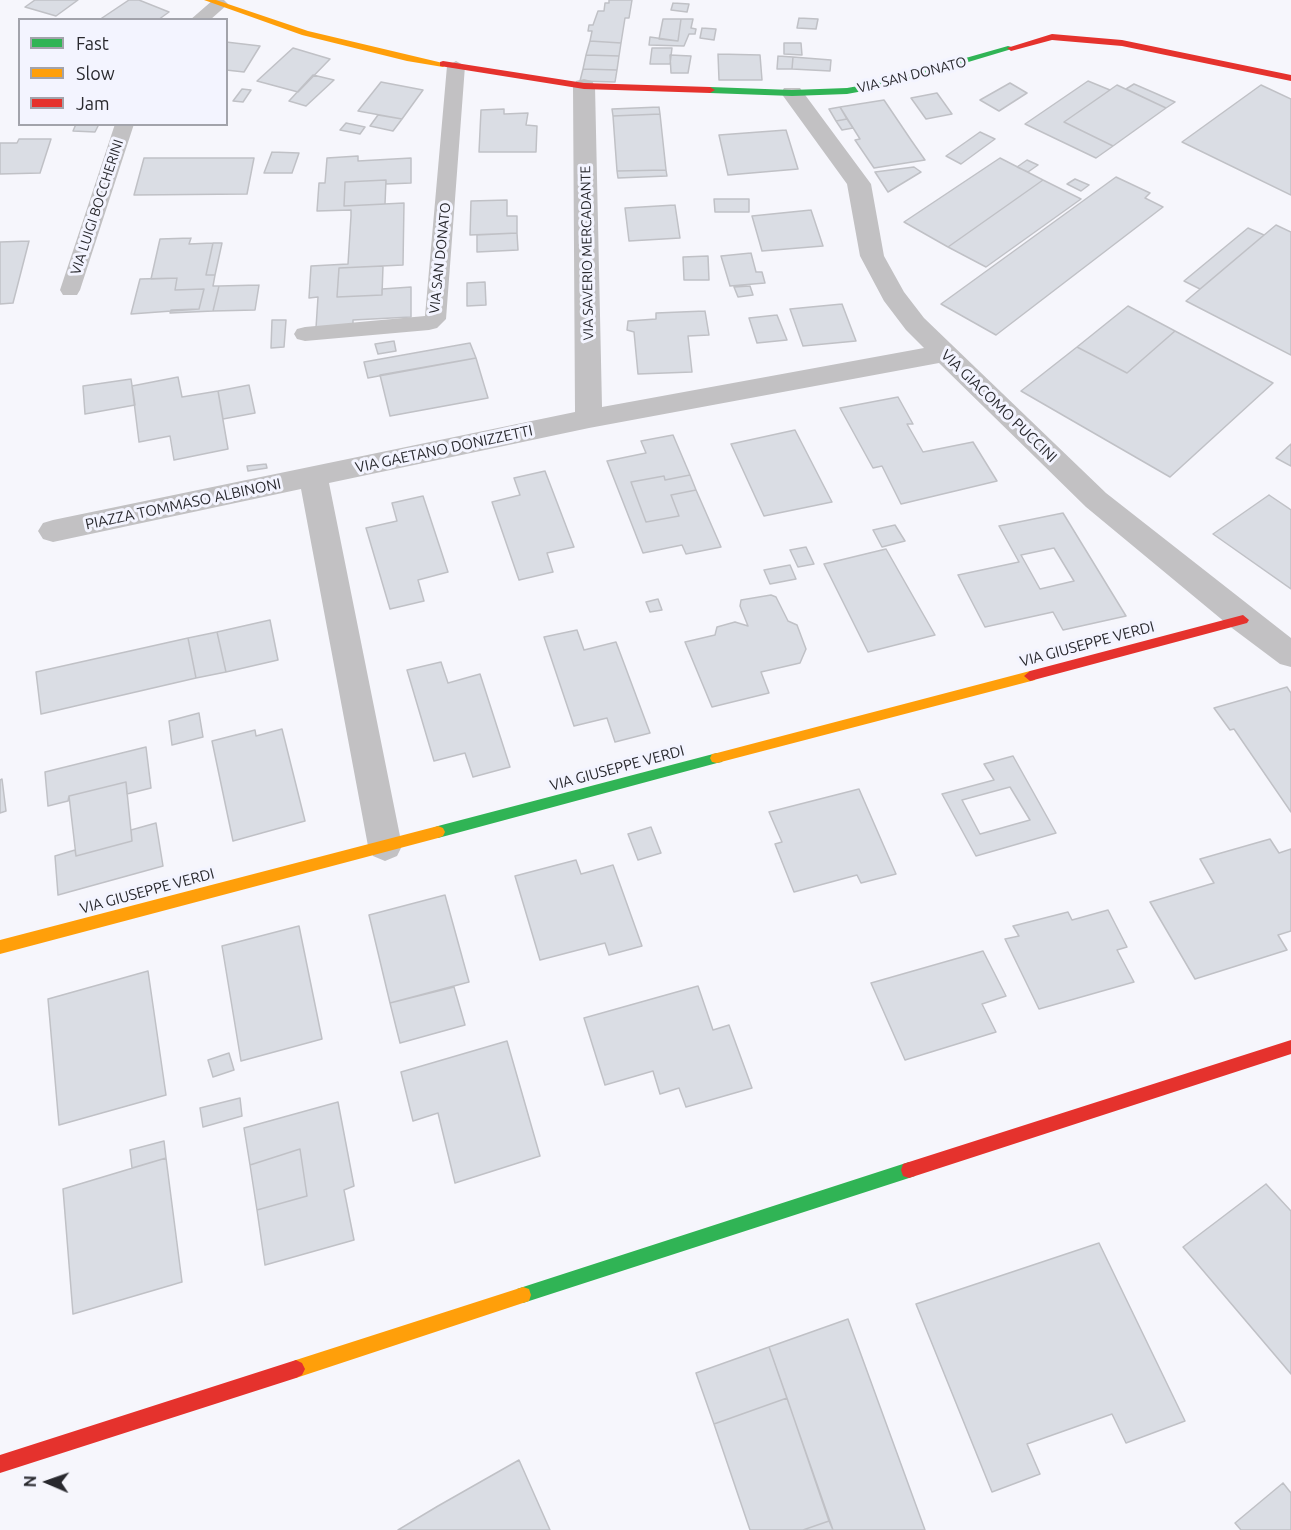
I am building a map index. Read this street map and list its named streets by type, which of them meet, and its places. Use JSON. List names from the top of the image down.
{
  "streets": {
    "street": [
      "VIA SAN DONATO",
      "VIA SAVERIO MERCADANTE",
      "VIA GIACOMO PUCCINI",
      "VIA GAETANO DONIZZETTI",
      "PIAZZA TOMMASO ALBINONI",
      "VIA GIUSEPPE VERDI"
    ],
    "lane": ["VIA LUIGI BOCCHERINI"]
  },
  "crossings": [
    ["VIA SAN DONATO", "VIA SAVERIO MERCADANTE"],
    ["VIA SAN DONATO", "VIA GIACOMO PUCCINI"],
    ["VIA SAVERIO MERCADANTE", "VIA GAETANO DONIZZETTI"],
    ["VIA GIACOMO PUCCINI", "VIA GAETANO DONIZZETTI"],
    ["VIA GIACOMO PUCCINI", "VIA GIUSEPPE VERDI"],
    ["VIA GAETANO DONIZZETTI", "PIAZZA TOMMASO ALBINONI"]
  ],
  "legend": ["Fast", "Slow", "Jam"],
  "north": "left"
}
